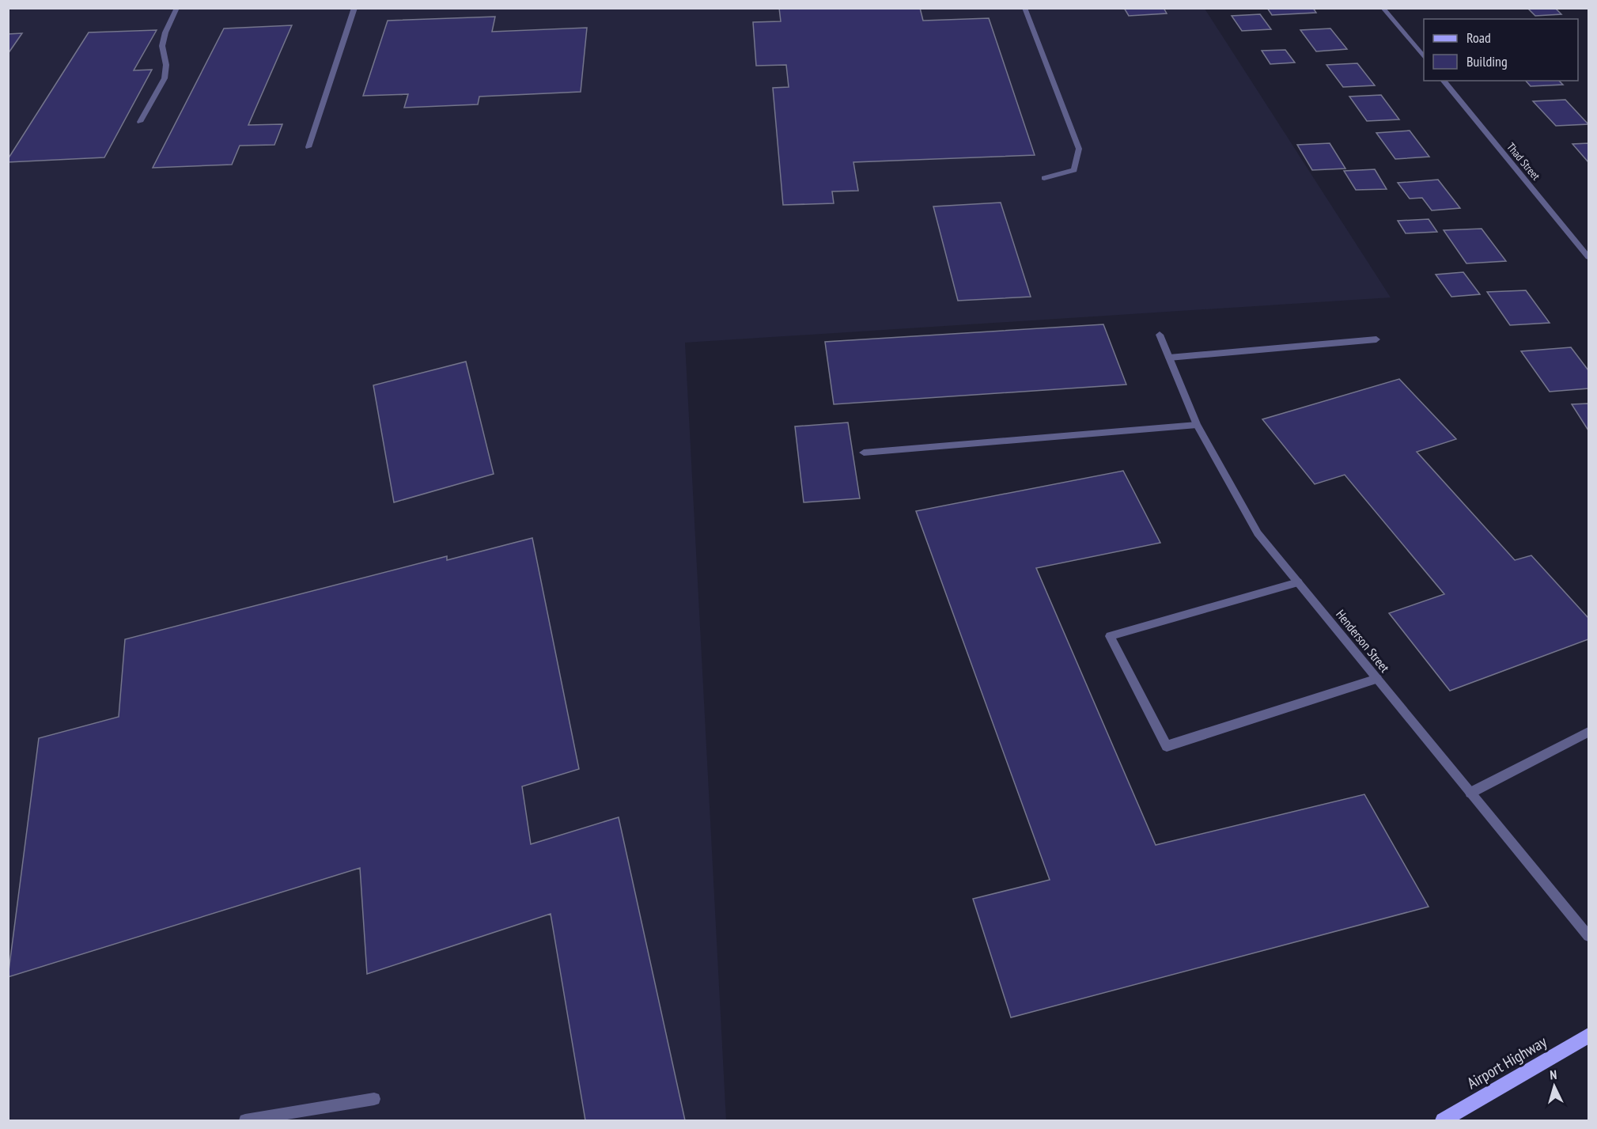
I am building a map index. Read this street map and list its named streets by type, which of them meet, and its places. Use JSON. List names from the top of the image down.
{
  "streets": {
    "main road": ["Airport Highway"],
    "street": ["Thad Street", "Henderson Street"]
  },
  "legend": ["Road", "Building"],
  "north": "top"
}
